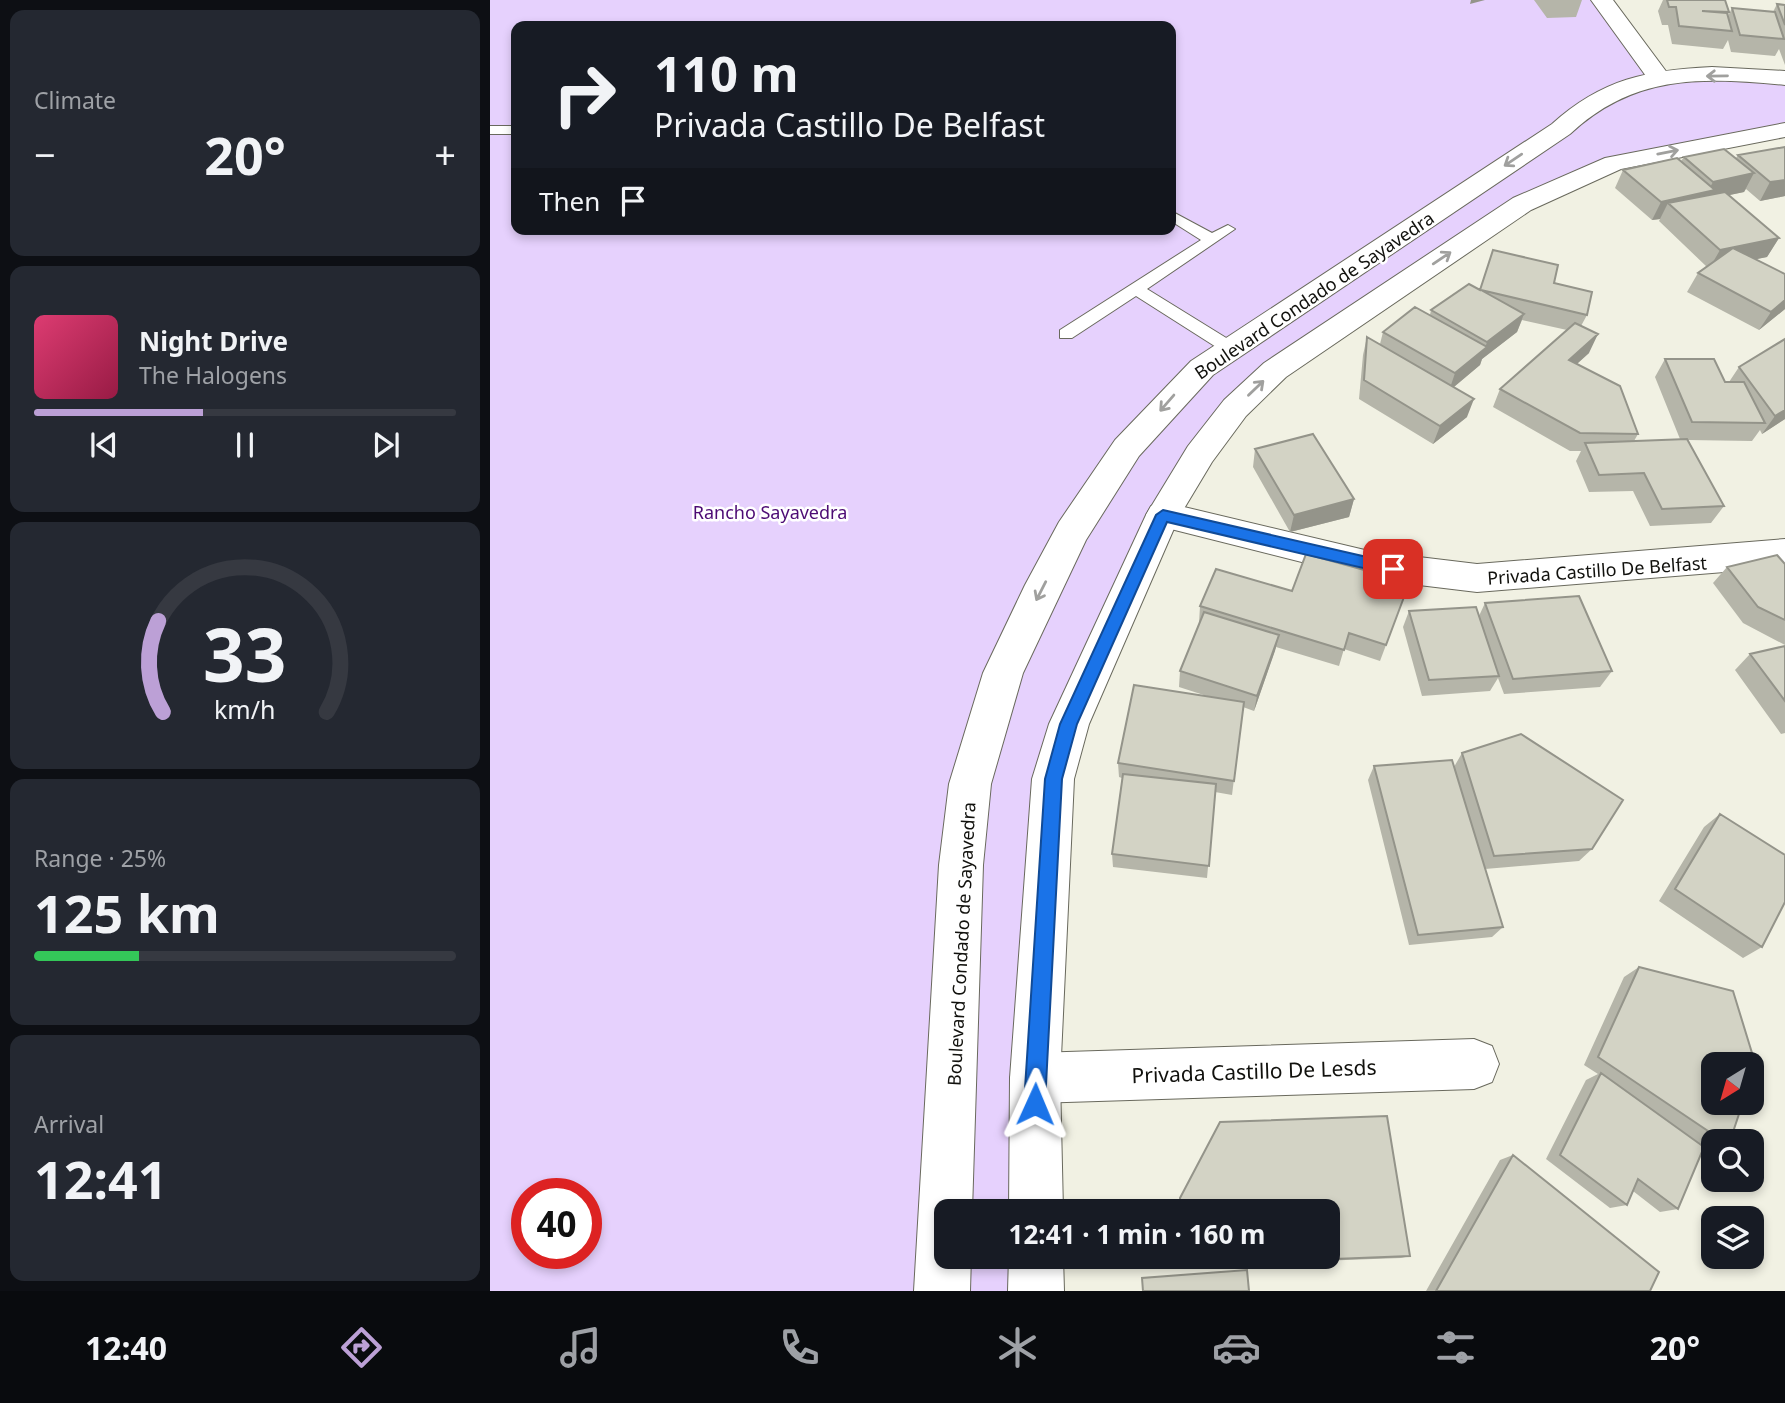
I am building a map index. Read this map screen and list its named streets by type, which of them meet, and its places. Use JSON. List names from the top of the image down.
{
  "streets": {
    "street": ["Boulevard Condado de Sayavedra", "Privada Castillo De Belfast", "Privada Castillo De Lesds"]
  },
  "crossings": [
    ["Boulevard Condado de Sayavedra", "Privada Castillo De Belfast"],
    ["Boulevard Condado de Sayavedra", "Privada Castillo De Lesds"]
  ],
  "parks": ["Rancho Sayavedra"],
  "north": "bottom left",
  "page": {
    "tile": [
      "Climate",
      ["Range · 25%", "125 km"],
      ["Arrival", "12:41"]
    ],
    "turn": ["110 m", "Privada Castillo De Belfast"],
    "heat": ["−", "20°", "+"],
    "then": "Then",
    "song": ["Night Drive", "The Halogens"],
    "limit": "40",
    "trip": "12:41 · 1 min · 160 m",
    "tabs": ["12:40", "20°"],
    "gauge": ["33", "km/h"]
  }
}
